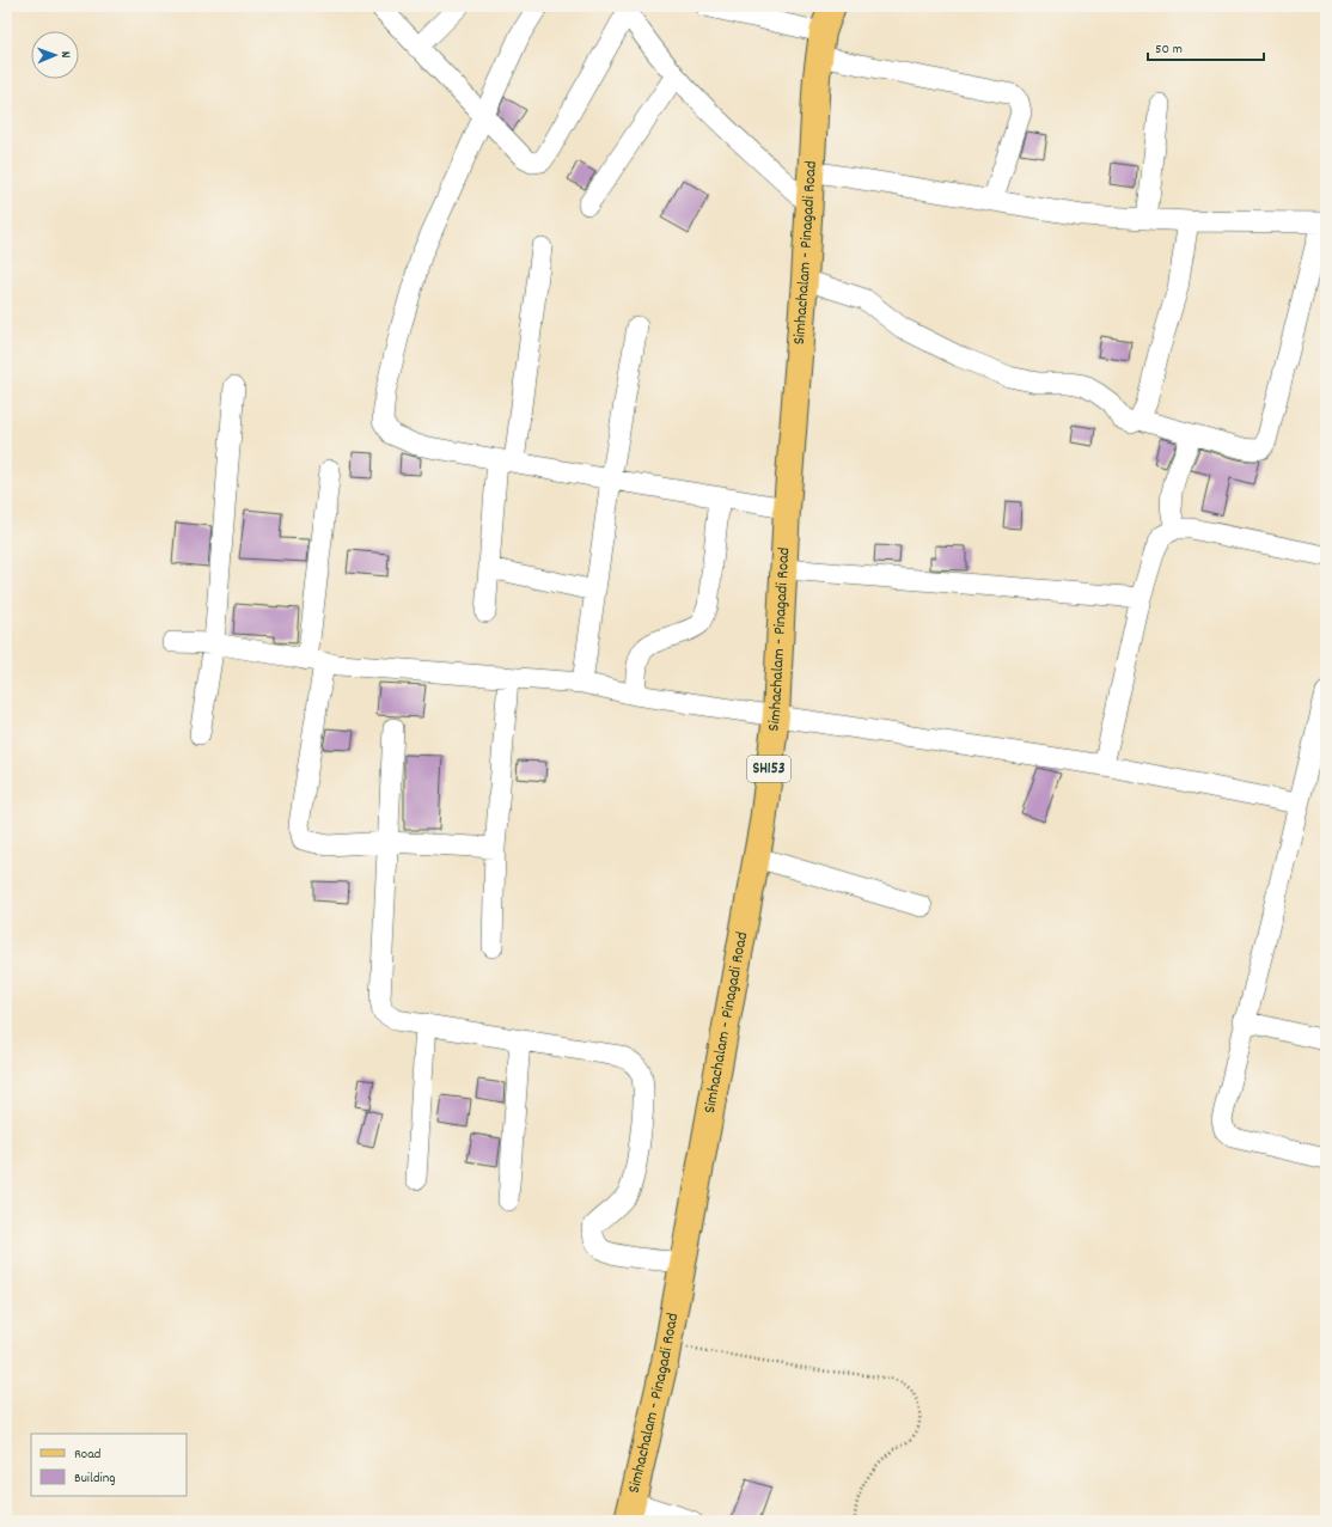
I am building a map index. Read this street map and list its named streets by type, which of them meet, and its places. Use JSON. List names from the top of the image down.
{
  "streets": {
    "main road": ["Simhachalam - Pinagadi Road", "SH153"]
  },
  "legend": ["Road", "Building"],
  "scale_bar": "50 m",
  "north": "right"
}
